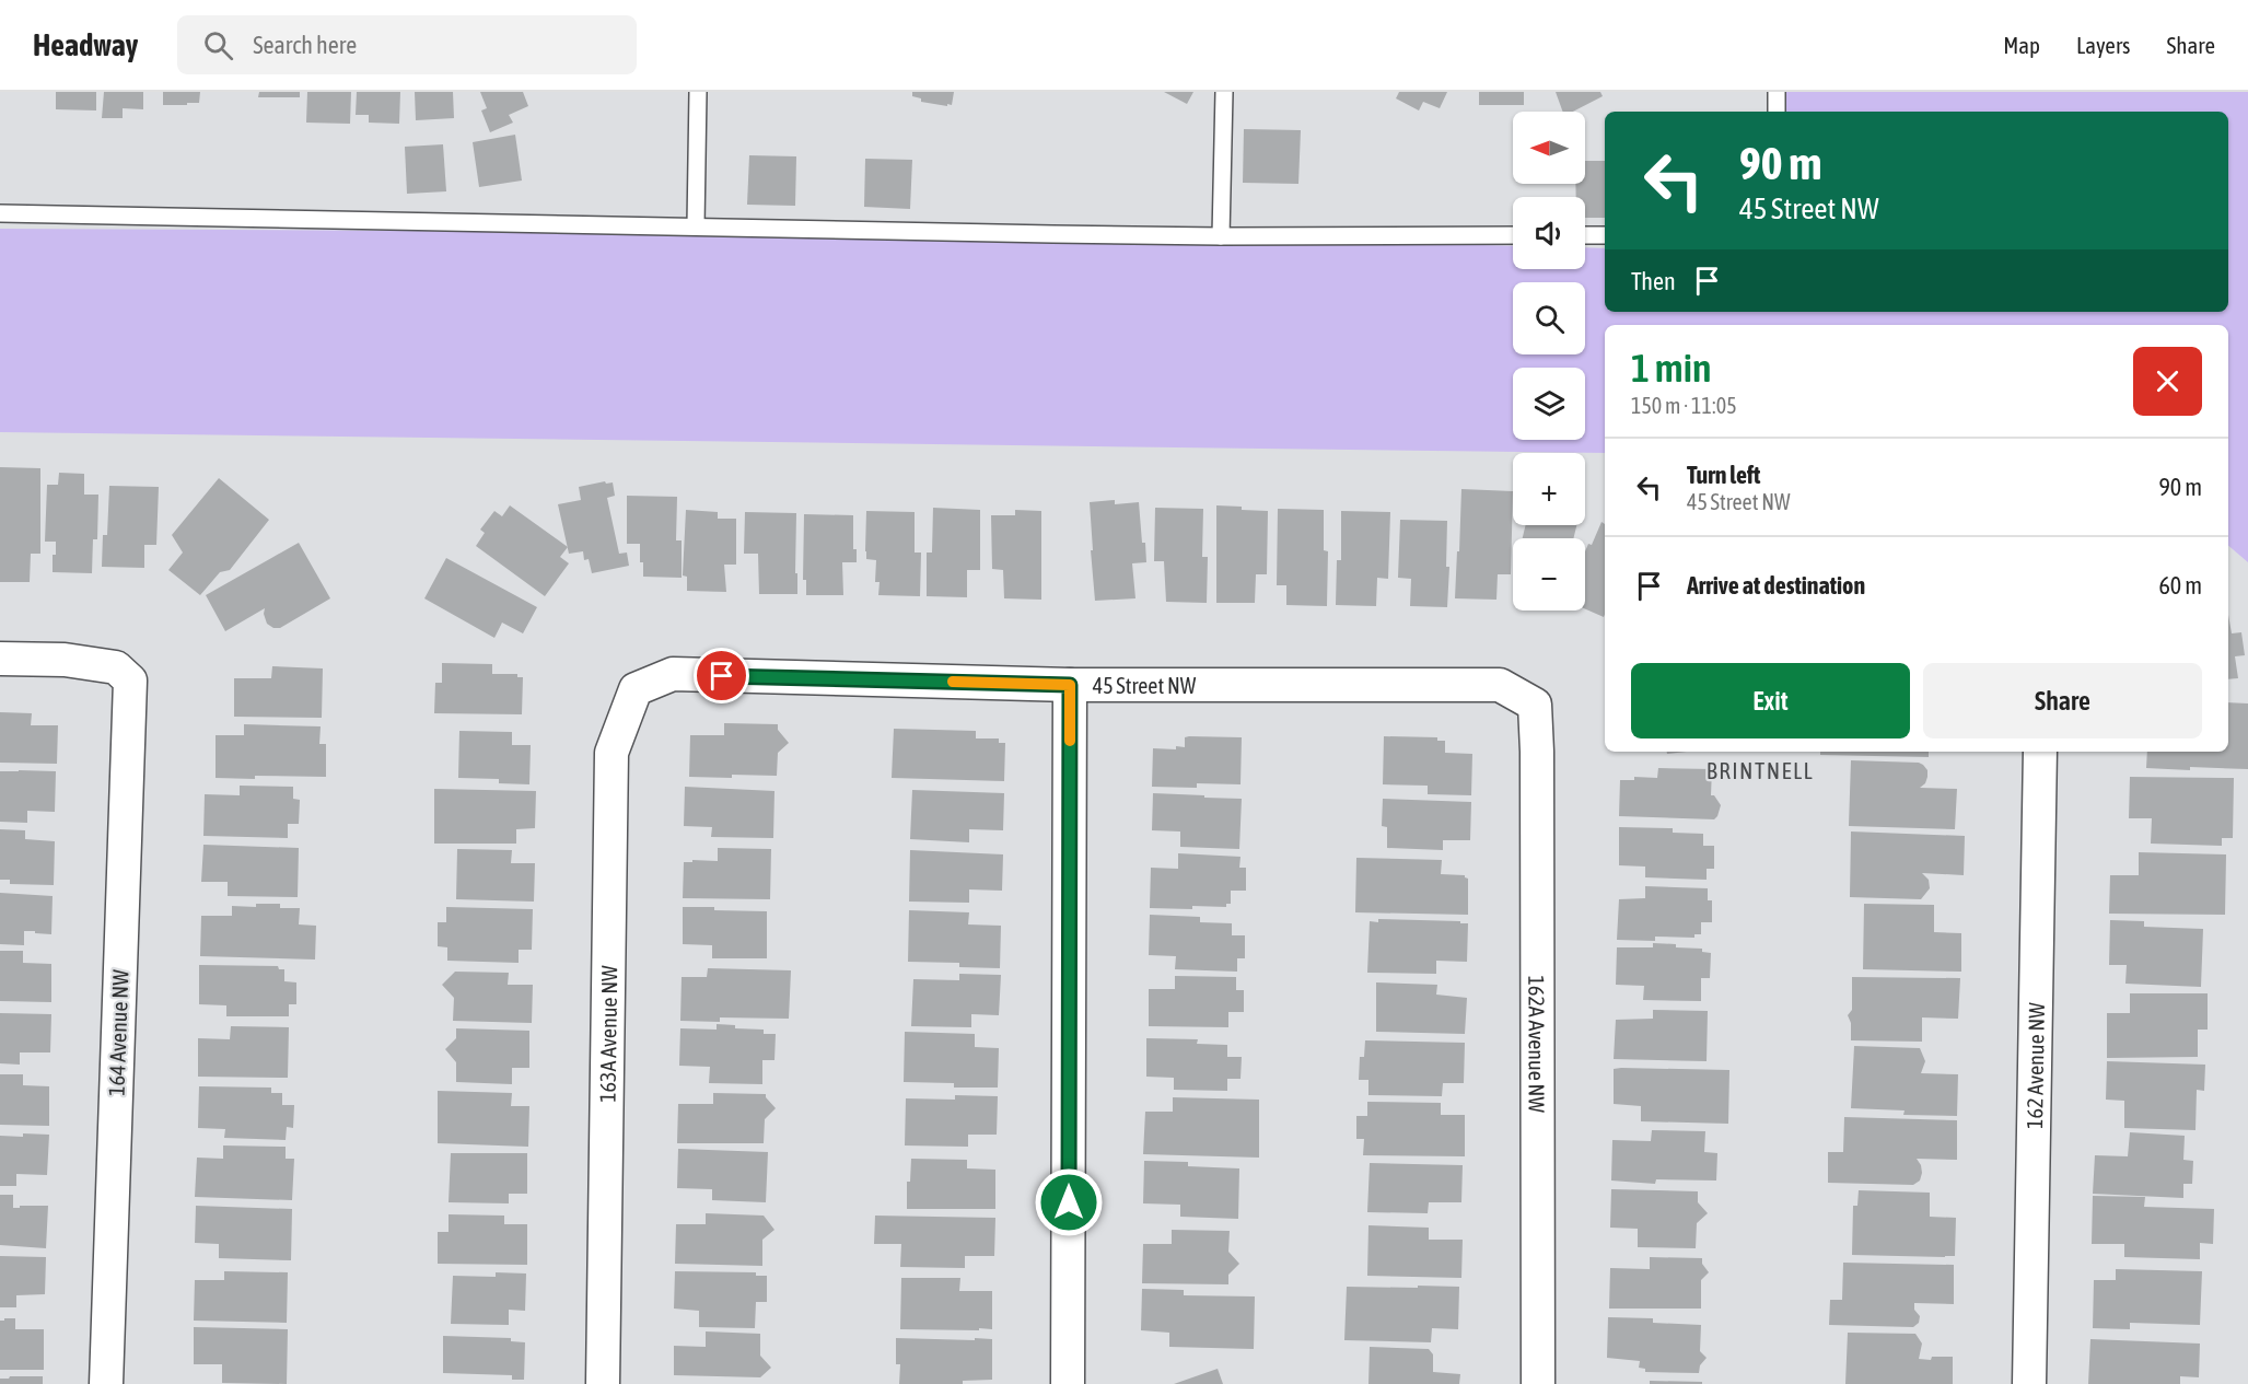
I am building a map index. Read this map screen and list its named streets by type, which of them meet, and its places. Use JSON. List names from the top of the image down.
{
  "streets": {
    "street": [
      "45 Street NW",
      "164 Avenue NW",
      "163A Avenue NW",
      "162A Avenue NW",
      "162 Avenue NW"
    ]
  },
  "crossings": [
    ["45 Street NW", "163A Avenue NW"],
    ["45 Street NW", "162A Avenue NW"]
  ],
  "districts": ["BRINTNELL"],
  "north": "left",
  "page": {
    "header": "Headway",
    "search": "Search here",
    "nav": ["Map", "Layers", "Share"],
    "map_buttons": ["+", "−"],
    "turn": ["90 m", "45 Street NW"],
    "then": "Then",
    "heading": ["1 min", "150 m · 11:05"],
    "list": [
      {
        "name": "Turn left",
        "note": "45 Street NW",
        "value": "90 m"
      },
      {
        "name": "Arrive at destination",
        "value": "60 m"
      }
    ],
    "buttons": ["Exit", "Share"]
  }
}
